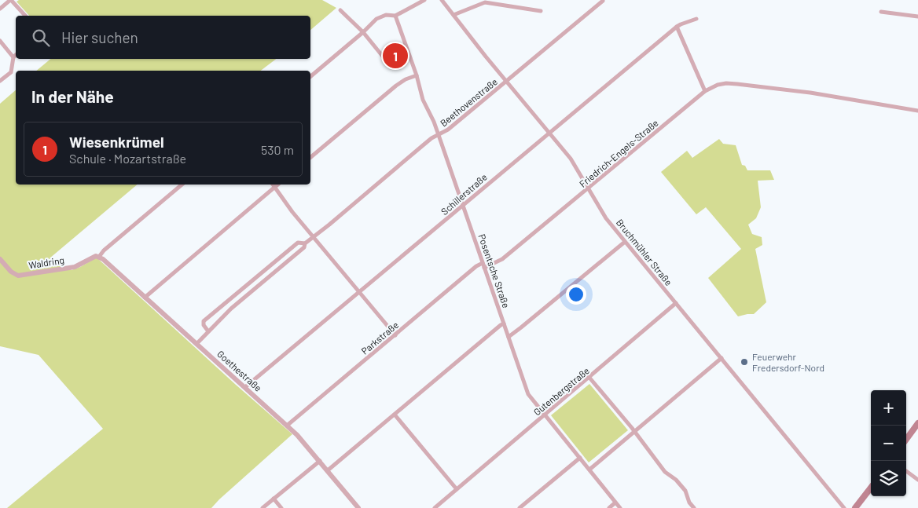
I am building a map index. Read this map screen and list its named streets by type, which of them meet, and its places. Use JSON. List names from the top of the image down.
{
  "streets": {
    "street": [
      "Beethovenstraße",
      "Friedrich-Engels-Straße",
      "Schillerstraße",
      "Bruchmühler Straße",
      "Waldring",
      "Posentsche Straße",
      "Parkstraße",
      "Goethestraße",
      "Gutenbergstraße"
    ]
  },
  "crossings": [
    ["Beethovenstraße", "Bruchmühler Straße"],
    ["Beethovenstraße", "Posentsche Straße"],
    ["Beethovenstraße", "Goethestraße"],
    ["Friedrich-Engels-Straße", "Bruchmühler Straße"],
    ["Friedrich-Engels-Straße", "Posentsche Straße"],
    ["Friedrich-Engels-Straße", "Parkstraße"],
    ["Schillerstraße", "Bruchmühler Straße"],
    ["Schillerstraße", "Posentsche Straße"],
    ["Schillerstraße", "Goethestraße"],
    ["Bruchmühler Straße", "Gutenbergstraße"],
    ["Waldring", "Goethestraße"],
    ["Posentsche Straße", "Parkstraße"],
    ["Posentsche Straße", "Gutenbergstraße"],
    ["Parkstraße", "Goethestraße"]
  ],
  "places": ["Feuerwehr Fredersdorf-Nord"],
  "page": {
    "search": "Hier suchen",
    "pins": "1",
    "heading": "In der Nähe",
    "list": [
      {
        "mark": "1",
        "name": "Wiesenkrümel",
        "note": "Schule · Mozartstraße",
        "value": "530 m"
      }
    ],
    "map_buttons": ["+", "−"]
  }
}
